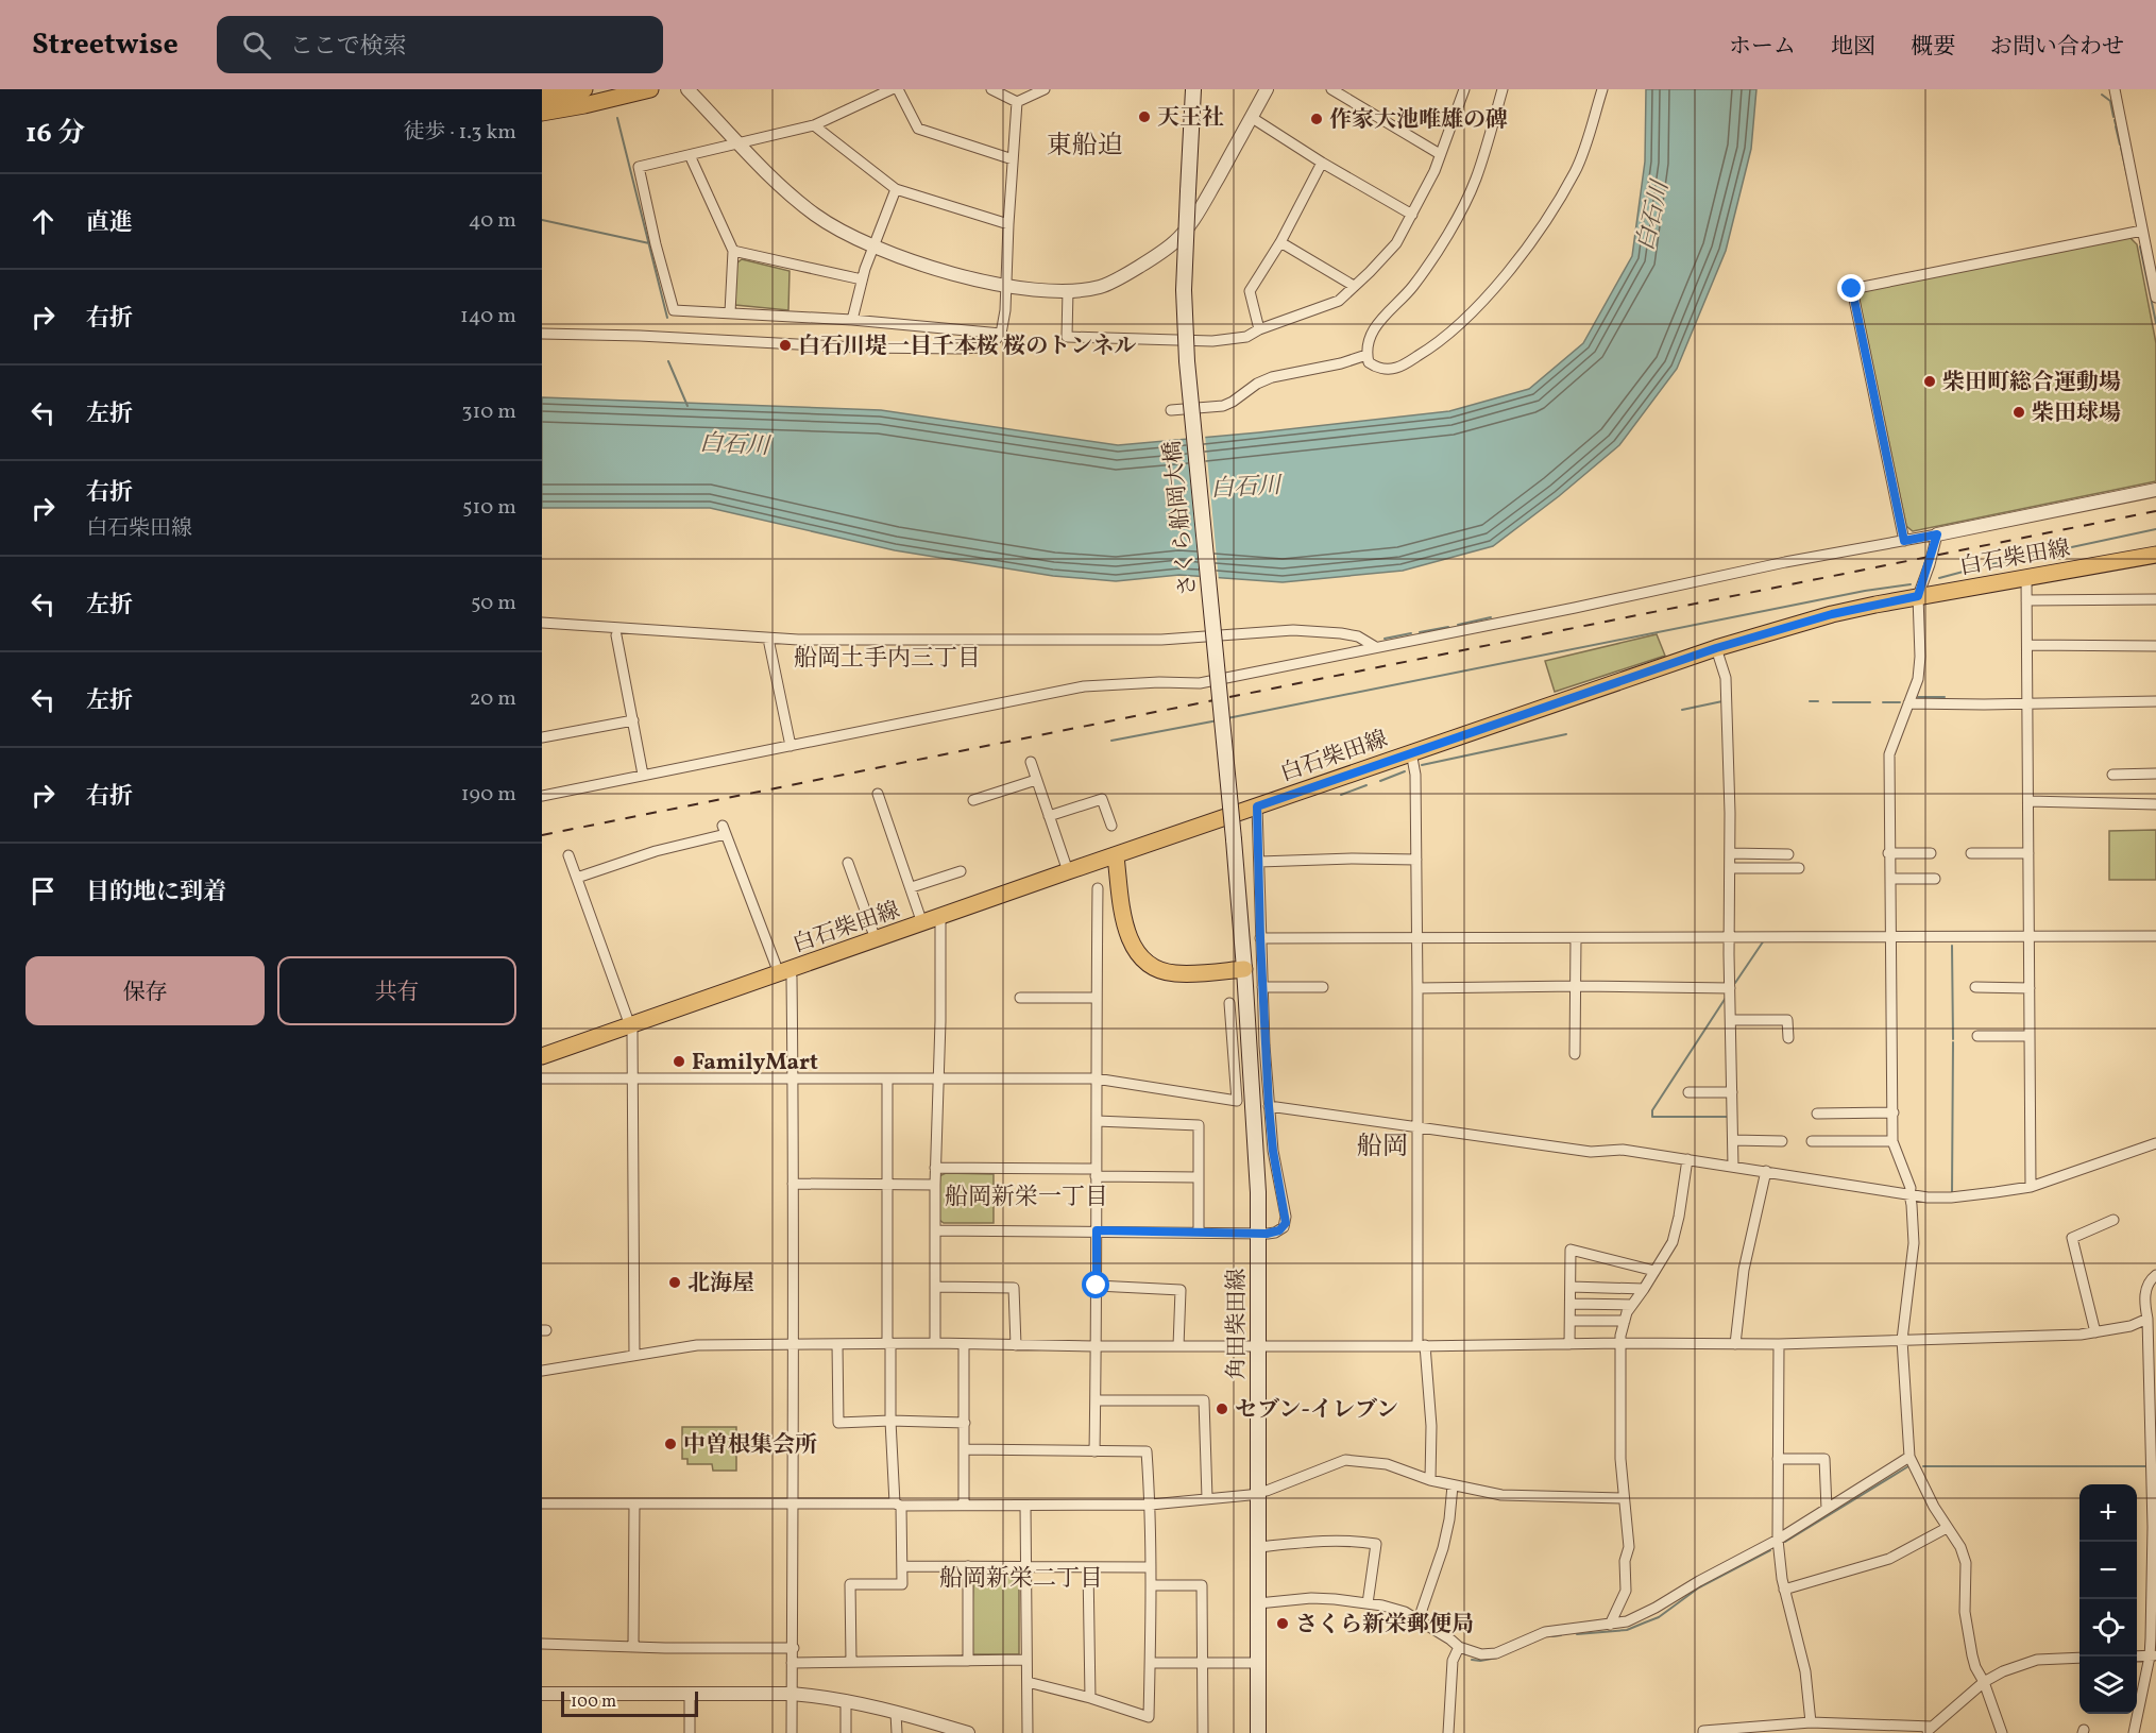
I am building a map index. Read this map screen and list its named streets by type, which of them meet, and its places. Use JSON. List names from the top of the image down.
{
  "streets": {
    "main road": ["さくら船岡大橋", "白石柴田線", "角田柴田線"]
  },
  "crossings": [
    ["さくら船岡大橋", "角田柴田線"]
  ],
  "districts": [
    "東船迫",
    "船岡土手内三丁目",
    "船岡",
    "船岡新栄一丁目",
    "船岡新栄二丁目"
  ],
  "water": ["白石川"],
  "places": [
    "天王社",
    "作家大池唯雄の碑",
    "白石川堤一目千本桜 桜のトンネル",
    "柴田町総合運動場",
    "柴田球場",
    "FamilyMart",
    "北海屋",
    "セブン-イレブン",
    "中曽根集会所",
    "さくら新栄郵便局"
  ],
  "scale_bar": "100 m",
  "page": {
    "header": "Streetwise",
    "search": "ここで検索",
    "nav": [
      "ホーム",
      "地図",
      "概要",
      "お問い合わせ"
    ],
    "heading": ["16 分", "徒歩 · 1.3 km"],
    "list": [
      ["直進", "40 m"],
      ["右折", "140 m"],
      ["左折", "310 m"],
      ["右折", "白石柴田線", "510 m"],
      ["左折", "50 m"],
      ["左折", "20 m"],
      ["右折", "190 m"],
      "目的地に到着"
    ],
    "buttons": ["保存", "共有"],
    "map_buttons": ["+", "−"],
    "scale": "100 m"
  }
}
